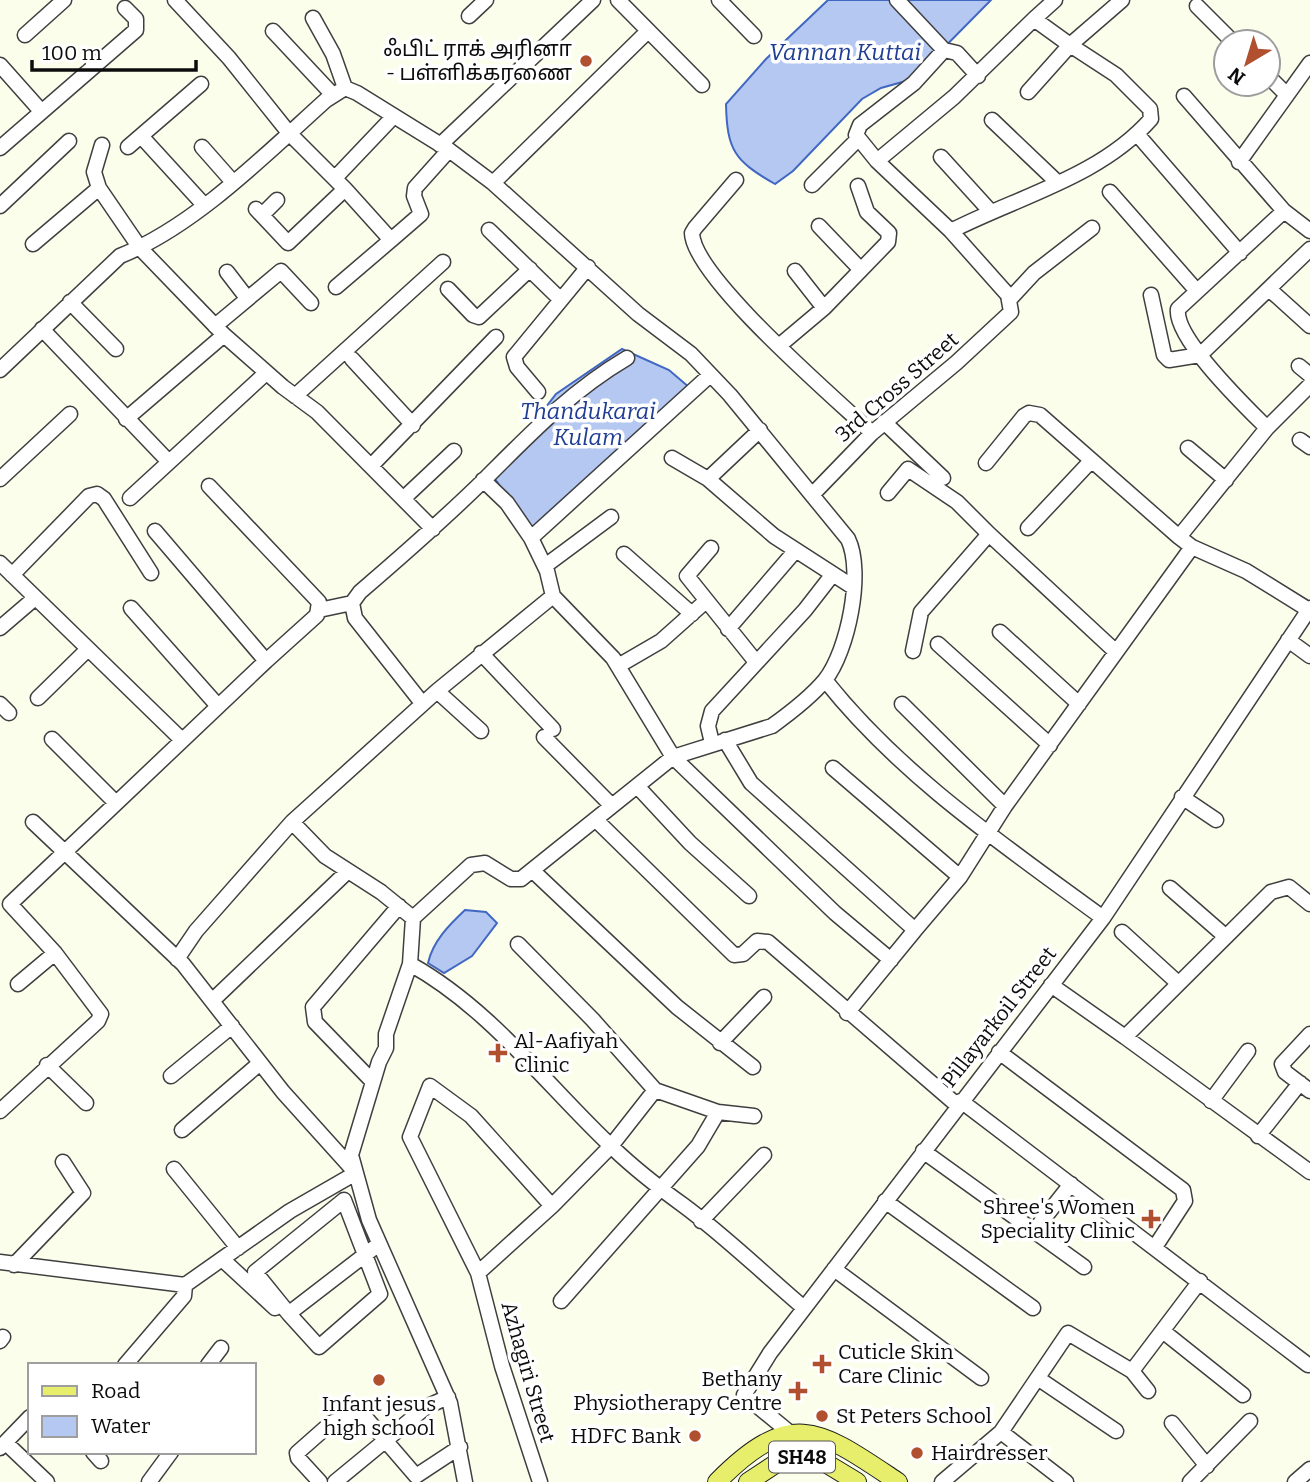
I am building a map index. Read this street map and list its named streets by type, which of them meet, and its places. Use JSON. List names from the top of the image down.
{
  "streets": {
    "main road": ["SH48"],
    "street": ["3rd Cross Street", "Pillayarkoil Street", "Azhagiri Street"]
  },
  "crossings": [
    ["Pillayarkoil Street", "SH48"]
  ],
  "water": ["Vannan Kuttai", "Thandukarai Kulam"],
  "places": {
    "other": [
      "ஃபிட் ராக் அரினா - பள்ளிக்கரணை",
      "Infant jesus high school",
      "St Peters School",
      "HDFC Bank",
      "Hairdresser"
    ],
    "health": [
      "Al-Aafiyah Clinic",
      "Shree's Women Speciality Clinic",
      "Cuticle Skin Care Clinic",
      "Bethany Physiotherapy Centre"
    ]
  },
  "legend": ["Road", "Water"],
  "scale_bar": "100 m",
  "north": "bottom left"
}
